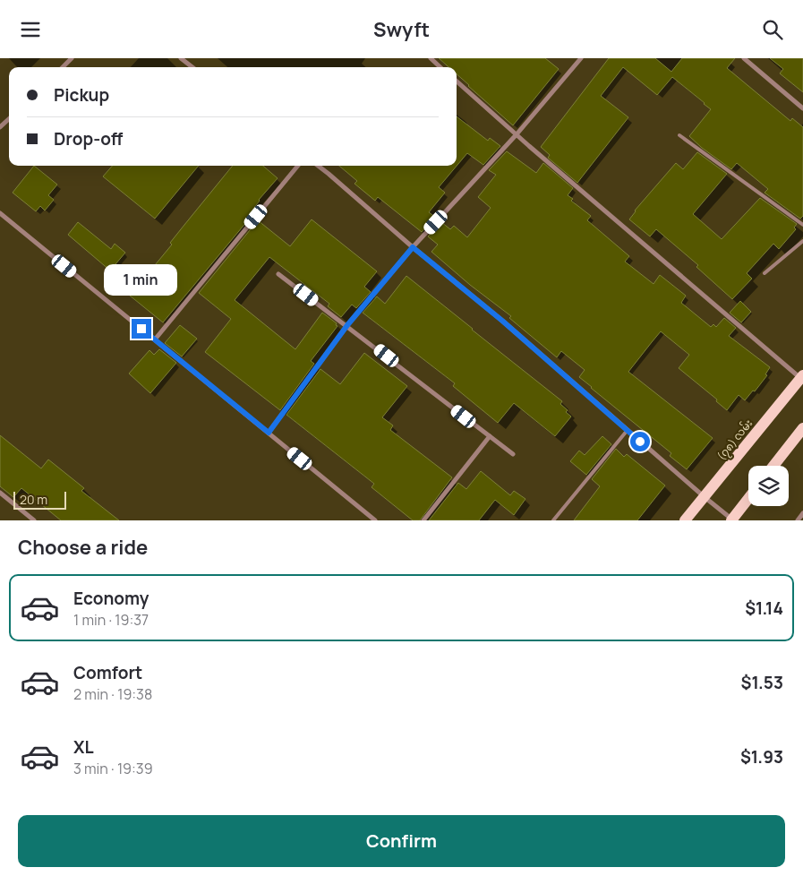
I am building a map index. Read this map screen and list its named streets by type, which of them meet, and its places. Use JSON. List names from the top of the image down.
{
  "streets": {
    "main road": ["(၇၈) လမ်း"]
  },
  "scale_bar": "20 m",
  "page": {
    "header": "Swyft",
    "banner": ["Pickup", "Drop-off"],
    "bubble": "1 min",
    "scale": "20 m",
    "heading": "Choose a ride",
    "list": [
      {
        "name": "Economy",
        "note": "1 min · 19:37",
        "value": "$1.14"
      },
      {
        "name": "Comfort",
        "note": "2 min · 19:38",
        "value": "$1.53"
      },
      {
        "name": "XL",
        "note": "3 min · 19:39",
        "value": "$1.93"
      }
    ],
    "buttons": "Confirm"
  }
}
